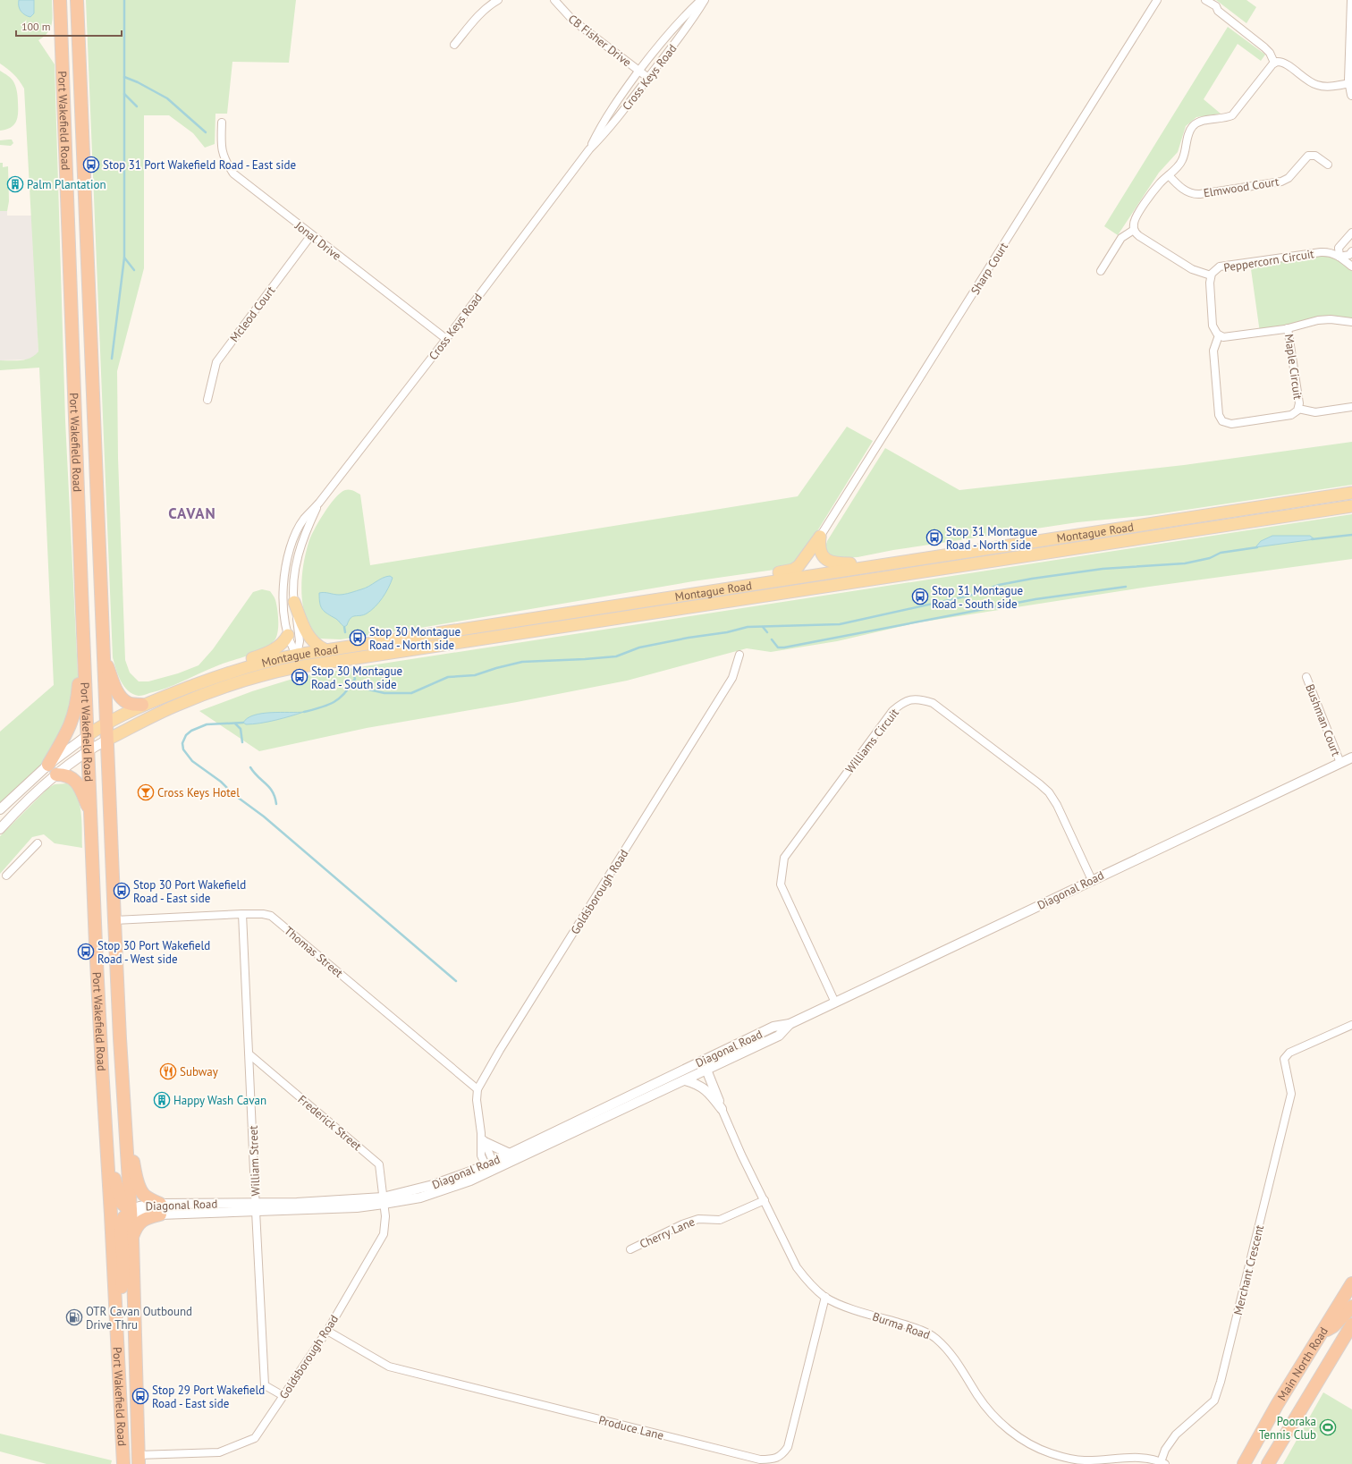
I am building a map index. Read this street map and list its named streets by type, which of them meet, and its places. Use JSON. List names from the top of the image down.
{
  "streets": {
    "highway": ["Port Wakefield Road", "Main North Road"],
    "main road": ["Montague Road"],
    "street": [
      "CB Fisher Drive",
      "Cross Keys Road",
      "Elmwood Court",
      "Jonal Drive",
      "Peppercorn Circuit",
      "Sharp Court",
      "Mcleod Court",
      "Maple Circuit",
      "Bushman Court",
      "Williams Circuit",
      "Diagonal Road",
      "Goldsborough Road",
      "Thomas Street",
      "Frederick Street",
      "William Street",
      "Cherry Lane",
      "Merchant Crescent",
      "Burma Road",
      "Produce Lane"
    ]
  },
  "crossings": [
    ["CB Fisher Drive", "Cross Keys Road"],
    ["Cross Keys Road", "Jonal Drive"],
    ["Cross Keys Road", "Montague Road"],
    ["Port Wakefield Road", "Montague Road"],
    ["Port Wakefield Road", "Diagonal Road"],
    ["Port Wakefield Road", "Goldsborough Road"],
    ["Port Wakefield Road", "Thomas Street"],
    ["Jonal Drive", "Mcleod Court"],
    ["Peppercorn Circuit", "Maple Circuit"],
    ["Bushman Court", "Diagonal Road"],
    ["Williams Circuit", "Diagonal Road"],
    ["Diagonal Road", "Goldsborough Road"],
    ["Diagonal Road", "Frederick Street"],
    ["Diagonal Road", "William Street"],
    ["Goldsborough Road", "Thomas Street"],
    ["Goldsborough Road", "Frederick Street"],
    ["Goldsborough Road", "William Street"],
    ["Goldsborough Road", "Produce Lane"],
    ["Thomas Street", "William Street"],
    ["Frederick Street", "William Street"],
    ["Cherry Lane", "Burma Road"],
    ["Merchant Crescent", "Burma Road"],
    ["Burma Road", "Produce Lane"]
  ],
  "districts": ["CAVAN"],
  "places": {
    "bus stop": [
      "Stop 31 Port Wakefield Road - East side",
      "Stop 31 Montague Road - North side",
      "Stop 31 Montague Road - South side",
      "Stop 30 Montague Road - North side",
      "Stop 30 Montague Road - South side",
      "Stop 30 Port Wakefield Road - East side",
      "Stop 30 Port Wakefield Road - West side",
      "Stop 29 Port Wakefield Road - East side"
    ],
    "building": ["Palm Plantation", "Happy Wash Cavan"],
    "bar": ["Cross Keys Hotel"],
    "restaurant": ["Subway"],
    "fuel station": ["OTR Cavan Outbound Drive Thru"],
    "sports": ["Pooraka Tennis Club"]
  },
  "scale_bar": "100 m"
}
